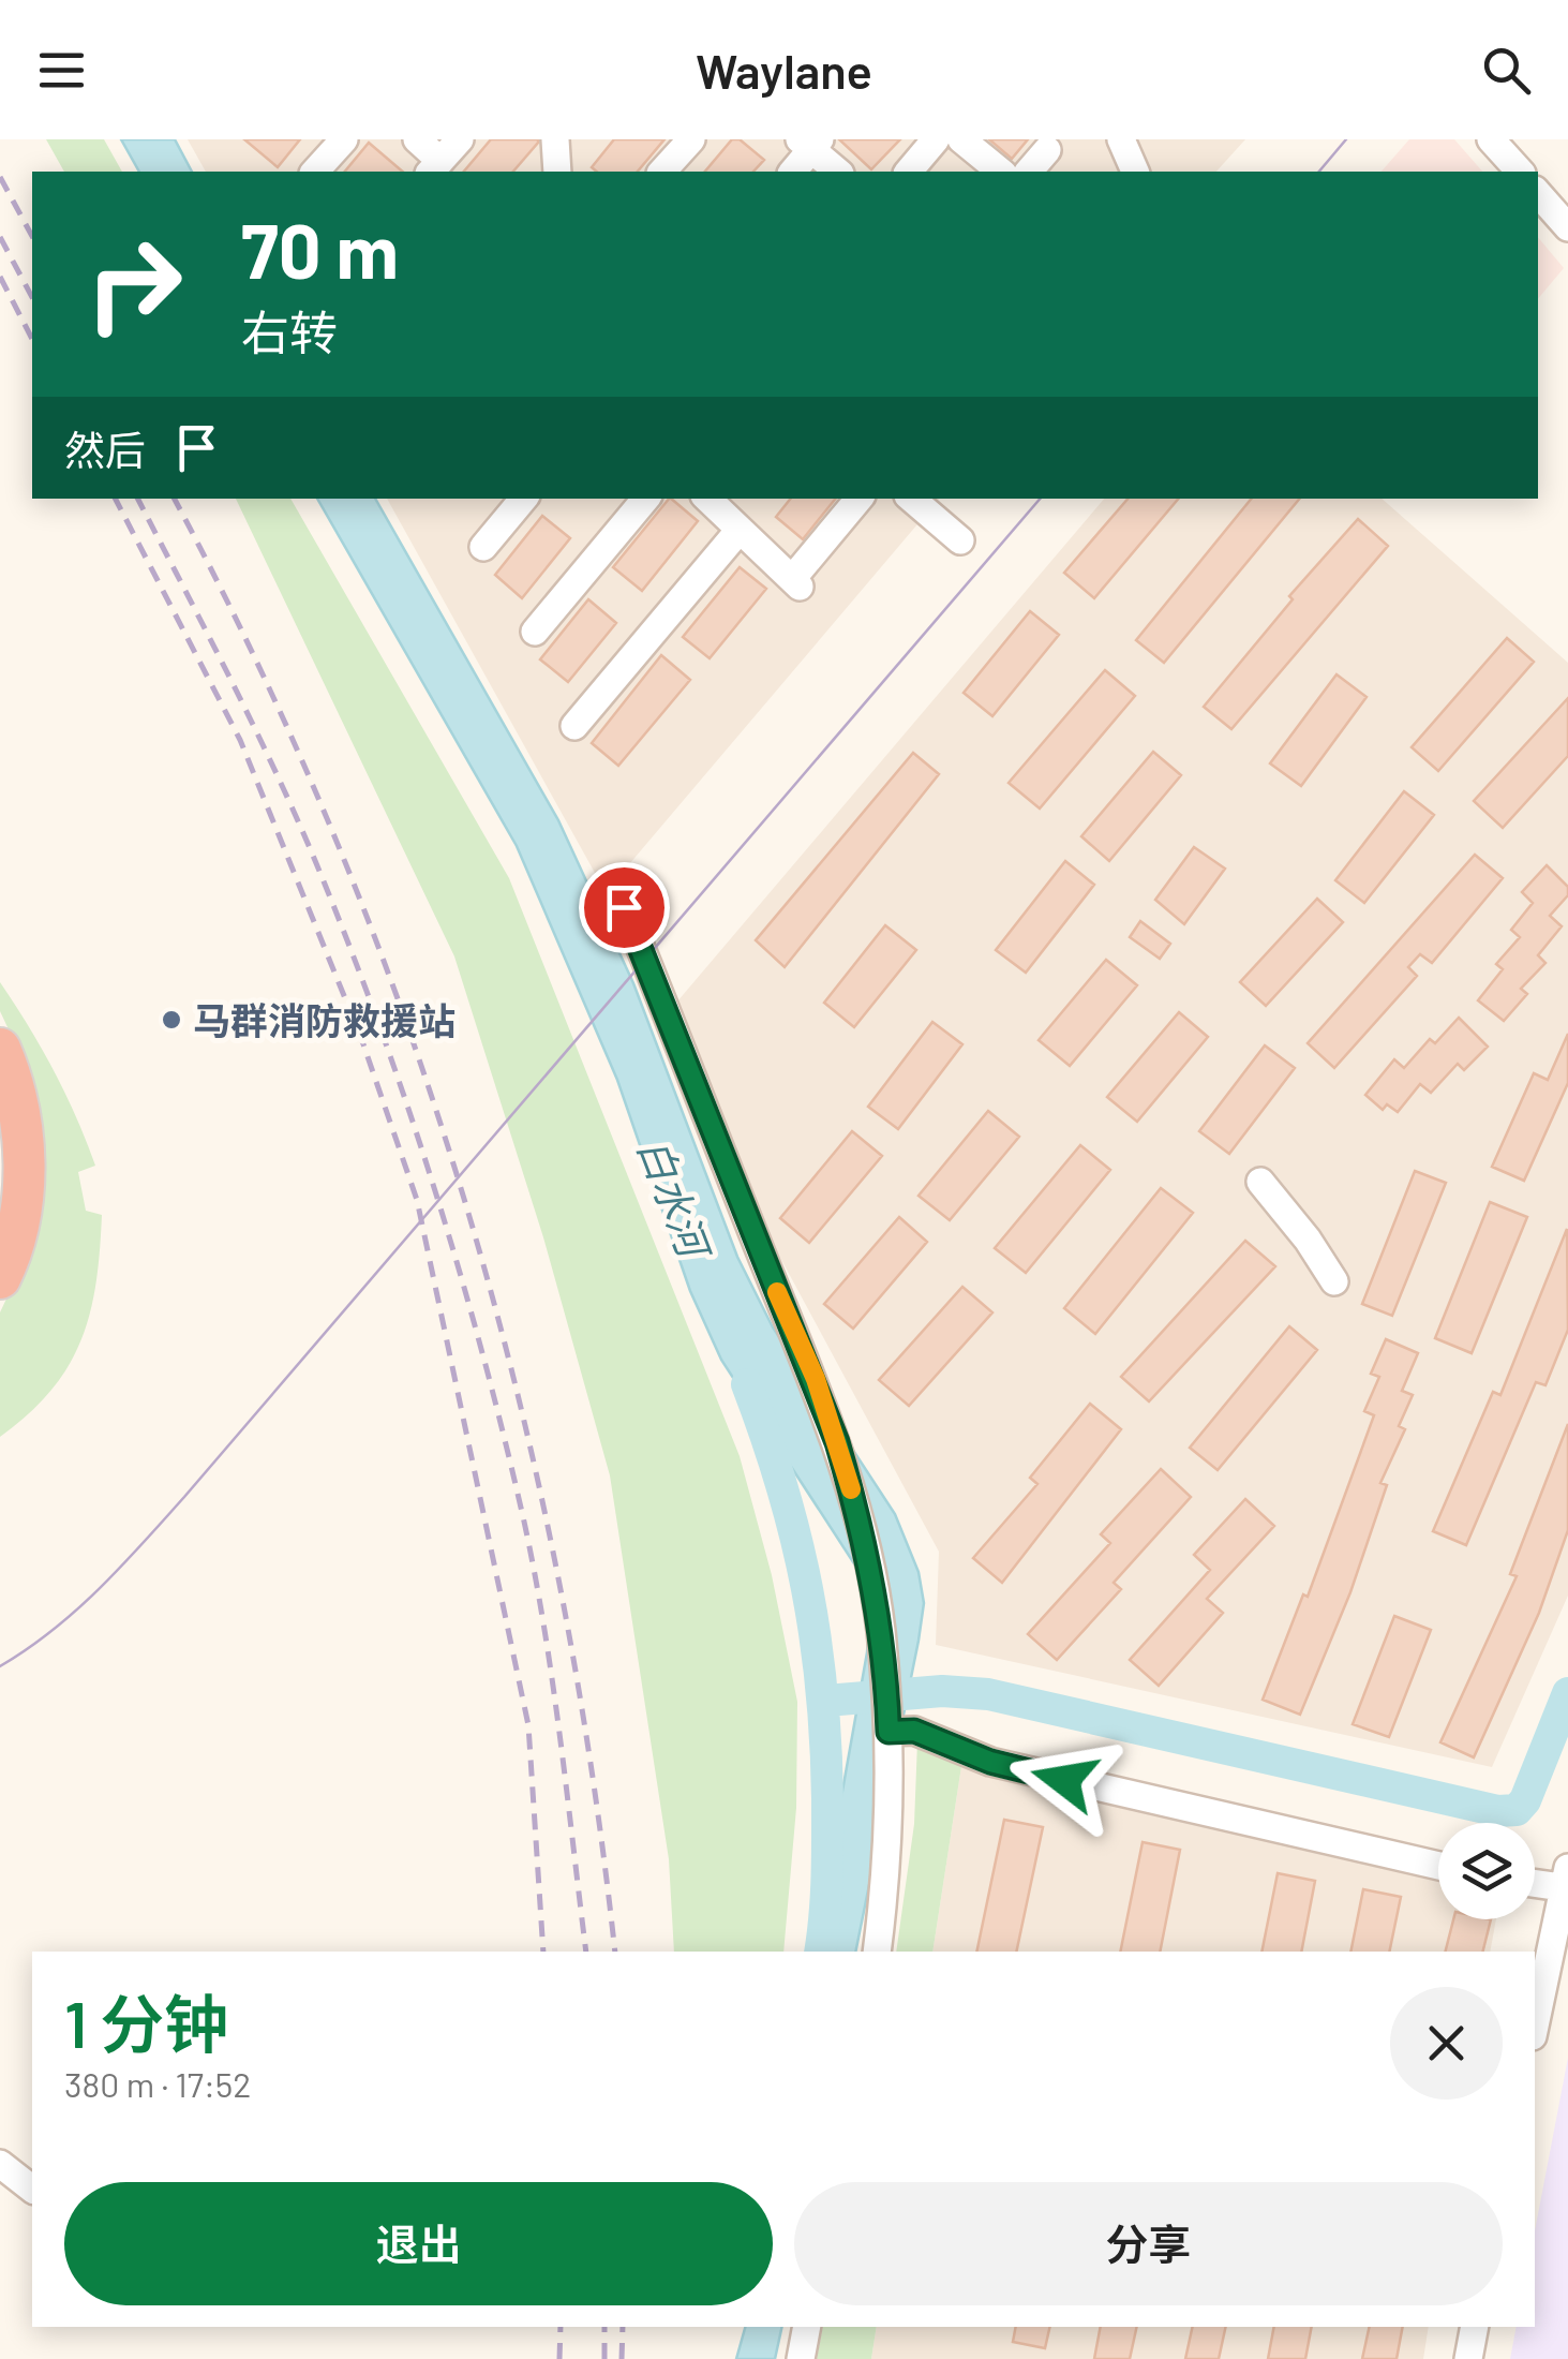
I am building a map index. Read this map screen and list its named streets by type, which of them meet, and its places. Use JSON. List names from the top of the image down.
{
  "water": ["白水河"],
  "places": ["马群消防救援站"],
  "page": {
    "header": "Waylane",
    "turn": ["70 m", "右转"],
    "then": "然后",
    "heading": ["1 分钟", "380 m · 17:52"],
    "buttons": ["退出", "分享"]
  }
}
